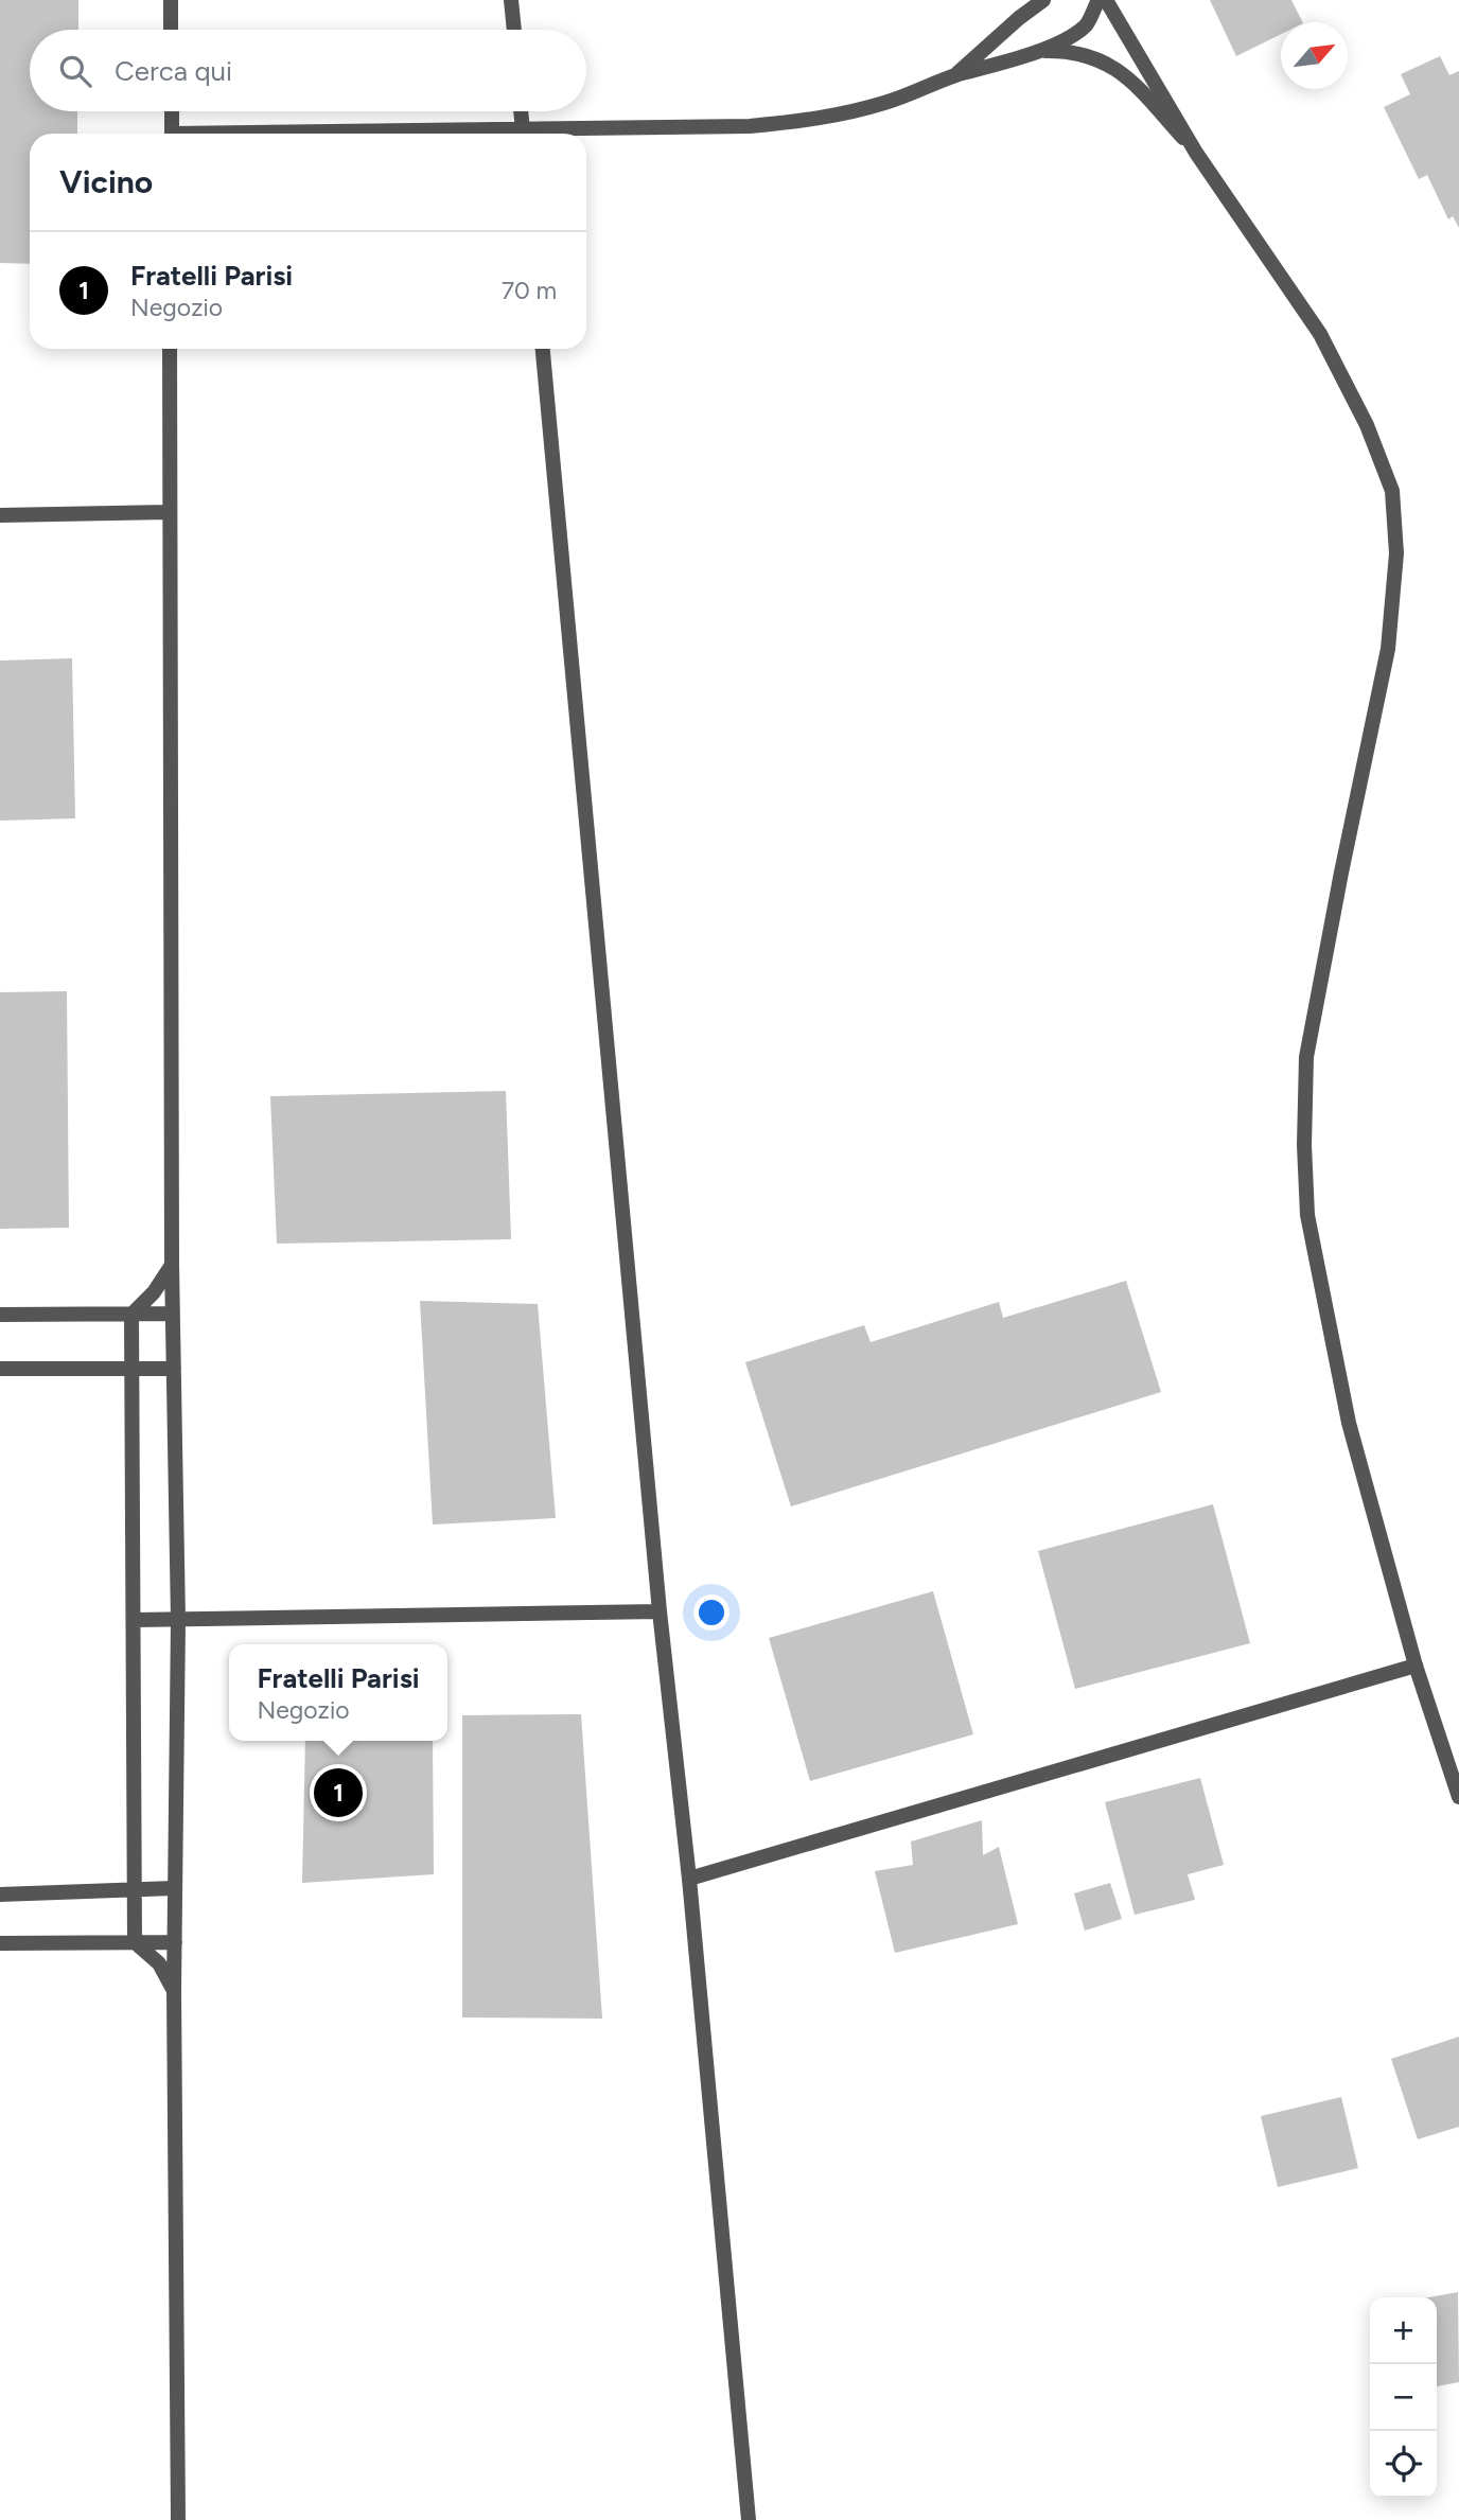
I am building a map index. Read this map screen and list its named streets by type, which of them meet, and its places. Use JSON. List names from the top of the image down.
{
  "north": "top right",
  "page": {
    "search": "Cerca qui",
    "heading": "Vicino",
    "list": [
      {
        "mark": "1",
        "name": "Fratelli Parisi",
        "note": "Negozio",
        "value": "70 m"
      }
    ],
    "popup": ["Fratelli Parisi", "Negozio"],
    "pins": "1",
    "map_buttons": ["+", "−"]
  }
}
